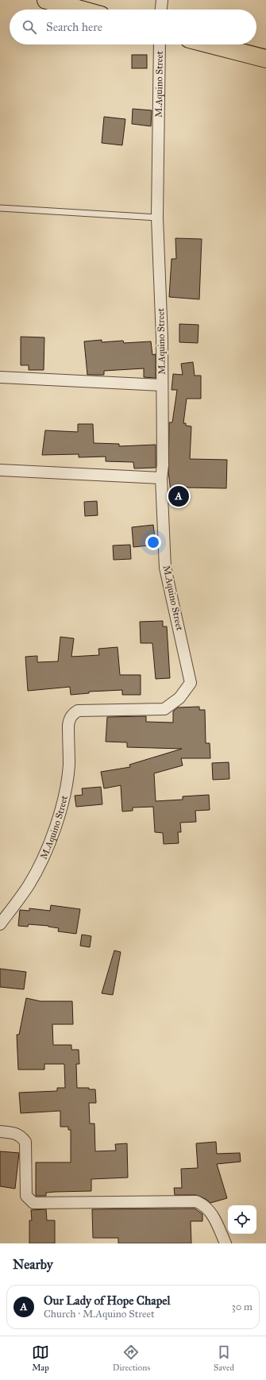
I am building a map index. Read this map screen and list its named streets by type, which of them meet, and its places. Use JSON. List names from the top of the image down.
{
  "streets": {
    "street": ["M.Aquino Street"]
  },
  "page": {
    "search": "Search here",
    "pins": "A",
    "heading": "Nearby",
    "list": [
      {
        "mark": "A",
        "name": "Our Lady of Hope Chapel",
        "note": "Church · M.Aquino Street",
        "value": "30 m"
      }
    ],
    "nav": ["Map", "Directions", "Saved"]
  }
}
